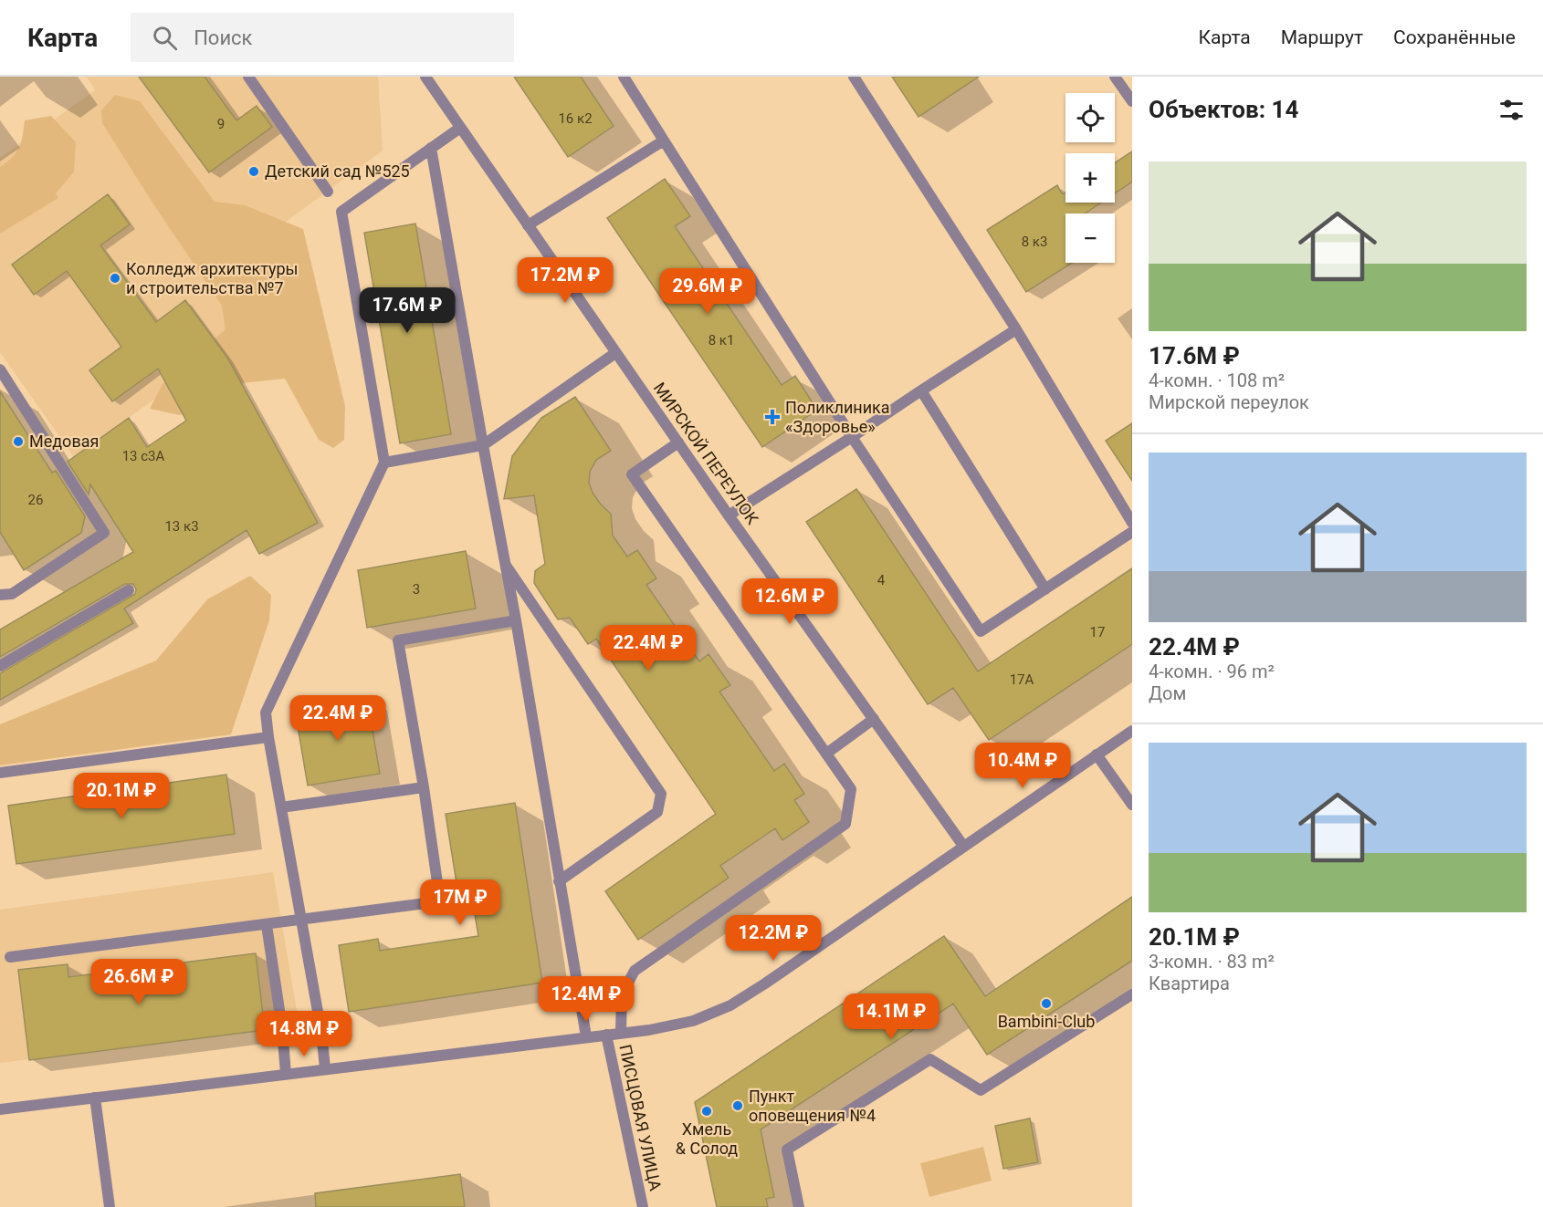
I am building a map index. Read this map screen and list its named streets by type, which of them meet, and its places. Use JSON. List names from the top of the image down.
{
  "streets": {
    "street": ["МИРСКОЙ ПЕРЕУЛОК", "ПИСЦОВАЯ УЛИЦА"]
  },
  "places": {
    "other": [
      "Детский сад №525",
      "Колледж архитектуры и строительства №7",
      "Медовая",
      "Bambini-Club",
      "Пункт оповещения №4",
      "Хмель & Солод"
    ],
    "health": ["Поликлиника «Здоровье»"]
  },
  "house_numbers": [
    "16 к2",
    "9",
    "8 к3",
    "8 к1",
    "13 с3А",
    "26",
    "13 к3",
    "4",
    "3",
    "17",
    "17А"
  ],
  "page": {
    "header": "Карта",
    "search": "Поиск",
    "nav": ["Карта", "Маршрут", "Сохранённые"],
    "heading": "Объектов: 14",
    "map_buttons": ["+", "−"],
    "list": [
      {
        "name": "17.6M ₽",
        "note": "4-комн. · 108 m² · Мирской переулок"
      },
      {
        "name": "22.4M ₽",
        "note": "4-комн. · 96 m² · Дом"
      },
      {
        "name": "20.1M ₽",
        "note": "3-комн. · 83 m² · Квартира"
      }
    ],
    "price": [
      "17.2M ₽",
      "29.6M ₽",
      "17.6M ₽",
      "12.6M ₽",
      "22.4M ₽",
      "22.4M ₽",
      "10.4M ₽",
      "20.1M ₽",
      "17M ₽",
      "12.2M ₽",
      "26.6M ₽",
      "12.4M ₽",
      "14.1M ₽",
      "14.8M ₽"
    ]
  }
}
